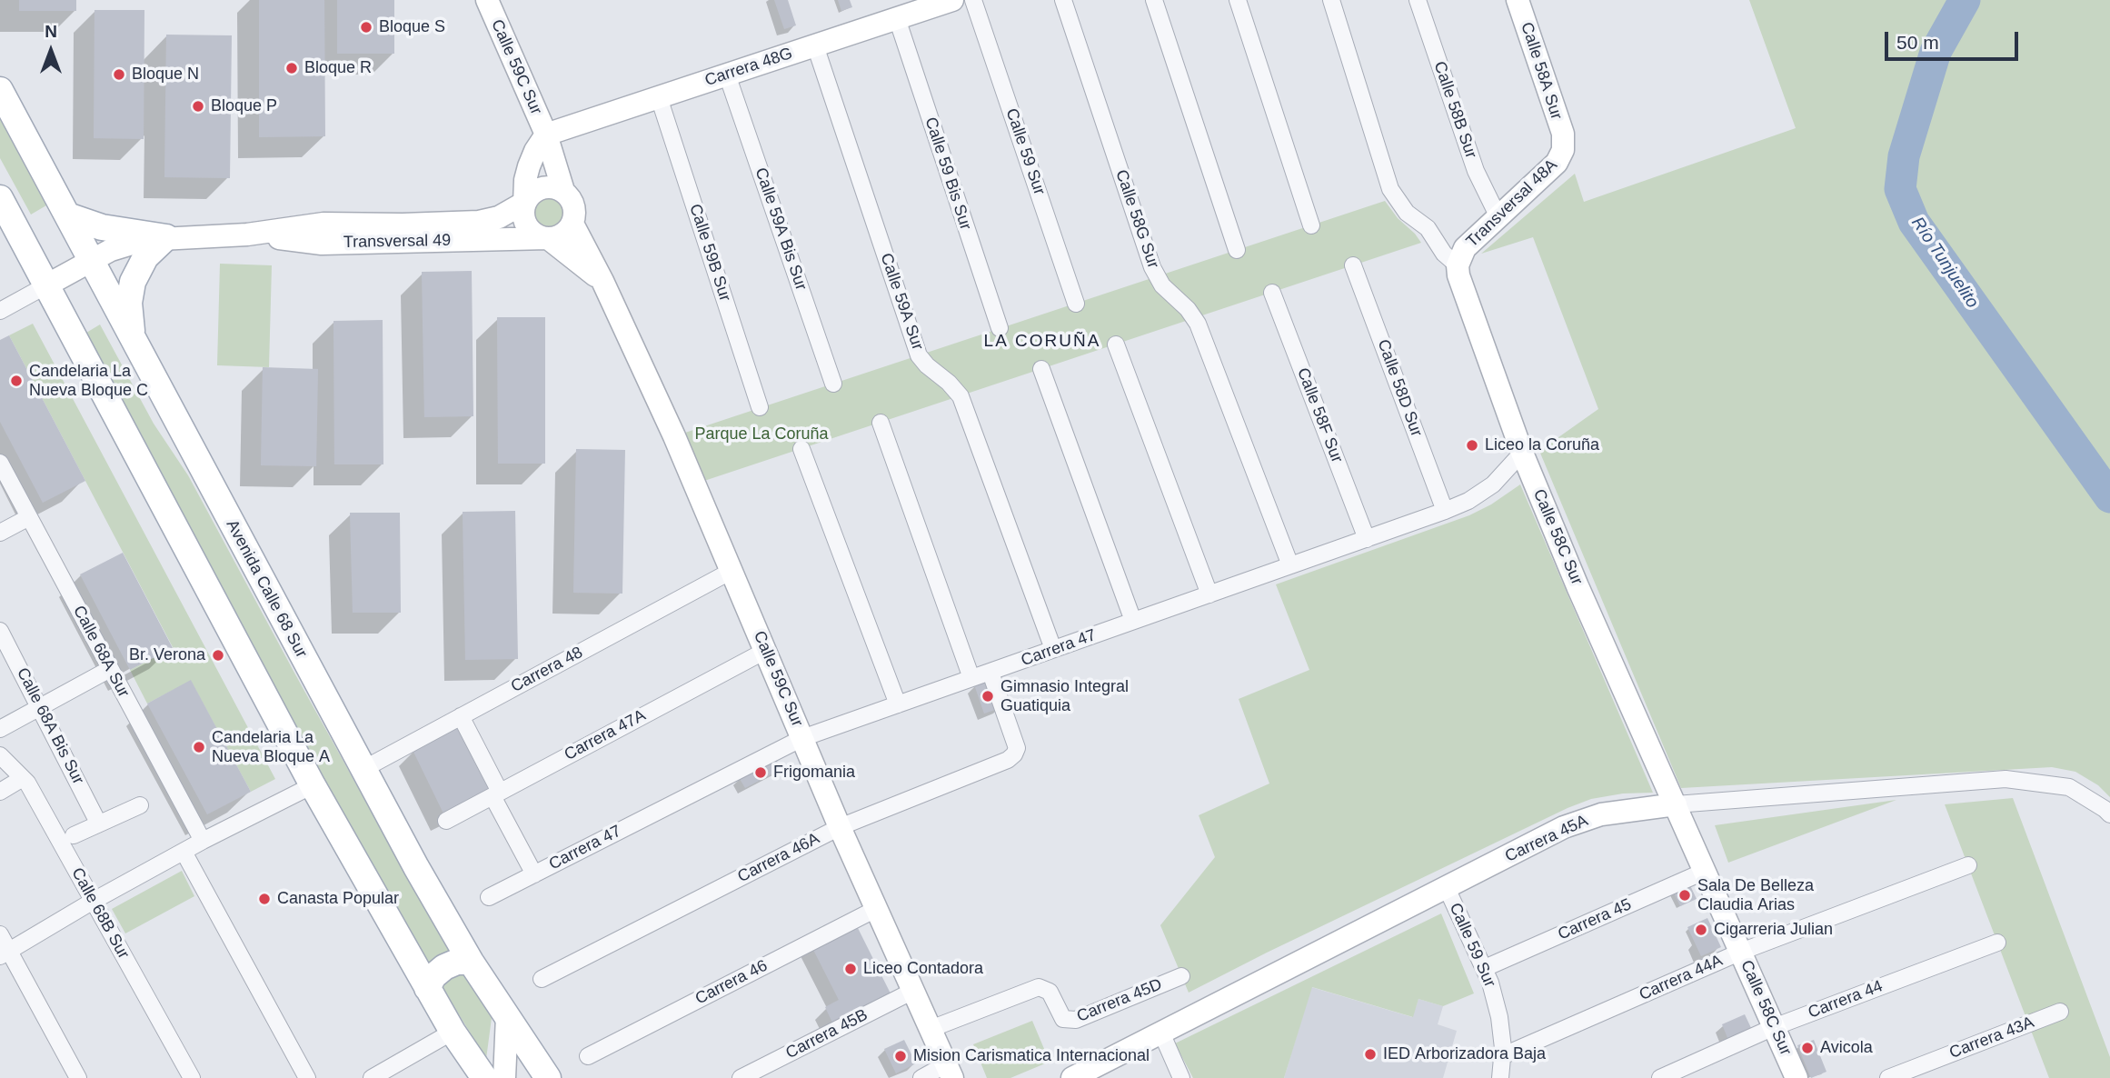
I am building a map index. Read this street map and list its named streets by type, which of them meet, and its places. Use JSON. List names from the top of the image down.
{
  "streets": {
    "main road": ["Avenida Calle 68 Sur"],
    "street": [
      "Calle 59C Sur",
      "Carrera 48G",
      "Calle 58A Sur",
      "Calle 58B Sur",
      "Calle 59 Sur",
      "Calle 59 Bis Sur",
      "Transversal 48A",
      "Calle 58G Sur",
      "Calle 59A Bis Sur",
      "Transversal 49",
      "Calle 59B Sur",
      "Calle 59A Sur",
      "Calle 58D Sur",
      "Calle 58F Sur",
      "Calle 58C Sur",
      "Carrera 47",
      "Calle 68A Sur",
      "Carrera 48",
      "Calle 68A Bis Sur",
      "Carrera 47A",
      "Carrera 45A",
      "Carrera 46A",
      "Calle 68B Sur",
      "Carrera 45",
      "Carrera 44A",
      "Carrera 46",
      "Carrera 44",
      "Carrera 45D",
      "Carrera 45B",
      "Carrera 43A"
    ]
  },
  "crossings": [
    ["Calle 59C Sur", "Carrera 48G"],
    ["Calle 59C Sur", "Transversal 49"],
    ["Calle 59C Sur", "Carrera 47"],
    ["Calle 59C Sur", "Carrera 48"],
    ["Calle 59C Sur", "Carrera 47A"],
    ["Calle 59C Sur", "Carrera 46A"],
    ["Calle 59C Sur", "Carrera 46"],
    ["Calle 59C Sur", "Carrera 45D"],
    ["Calle 59C Sur", "Carrera 45B"],
    ["Carrera 48G", "Calle 59 Bis Sur"],
    ["Carrera 48G", "Calle 59A Bis Sur"],
    ["Carrera 48G", "Calle 59B Sur"],
    ["Carrera 48G", "Calle 59A Sur"],
    ["Calle 58A Sur", "Transversal 48A"],
    ["Calle 58B Sur", "Transversal 48A"],
    ["Calle 59 Sur", "Carrera 45A"],
    ["Calle 59 Sur", "Carrera 45"],
    ["Calle 59 Sur", "Carrera 44A"],
    ["Transversal 48A", "Calle 58C Sur"],
    ["Calle 58G Sur", "Carrera 47"],
    ["Transversal 49", "Avenida Calle 68 Sur"],
    ["Calle 59A Sur", "Carrera 47"],
    ["Calle 58D Sur", "Carrera 47"],
    ["Calle 58F Sur", "Carrera 47"],
    ["Calle 58C Sur", "Carrera 47"],
    ["Calle 58C Sur", "Carrera 45A"],
    ["Calle 58C Sur", "Carrera 45"],
    ["Calle 58C Sur", "Carrera 44A"],
    ["Calle 58C Sur", "Carrera 44"],
    ["Avenida Calle 68 Sur", "Carrera 48"],
    ["Carrera 47", "Carrera 46A"]
  ],
  "districts": ["LA CORUÑA"],
  "water": ["Río Tunjuelito"],
  "parks": ["Parque La Coruña"],
  "places": [
    "Bloque S",
    "Bloque R",
    "Bloque N",
    "Bloque P",
    "Candelaria La Nueva Bloque C",
    "Liceo la Coruña",
    "Br. Verona",
    "Gimnasio Integral Guatiquia",
    "Candelaria La Nueva Bloque A",
    "Frigomania",
    "Sala De Belleza Claudia Arias",
    "Canasta Popular",
    "Cigarreria Julian",
    "Liceo Contadora",
    "Avicola",
    "IED Arborizadora Baja",
    "Mision Carismatica Internacional"
  ],
  "scale_bar": "50 m",
  "north": "top"
}
